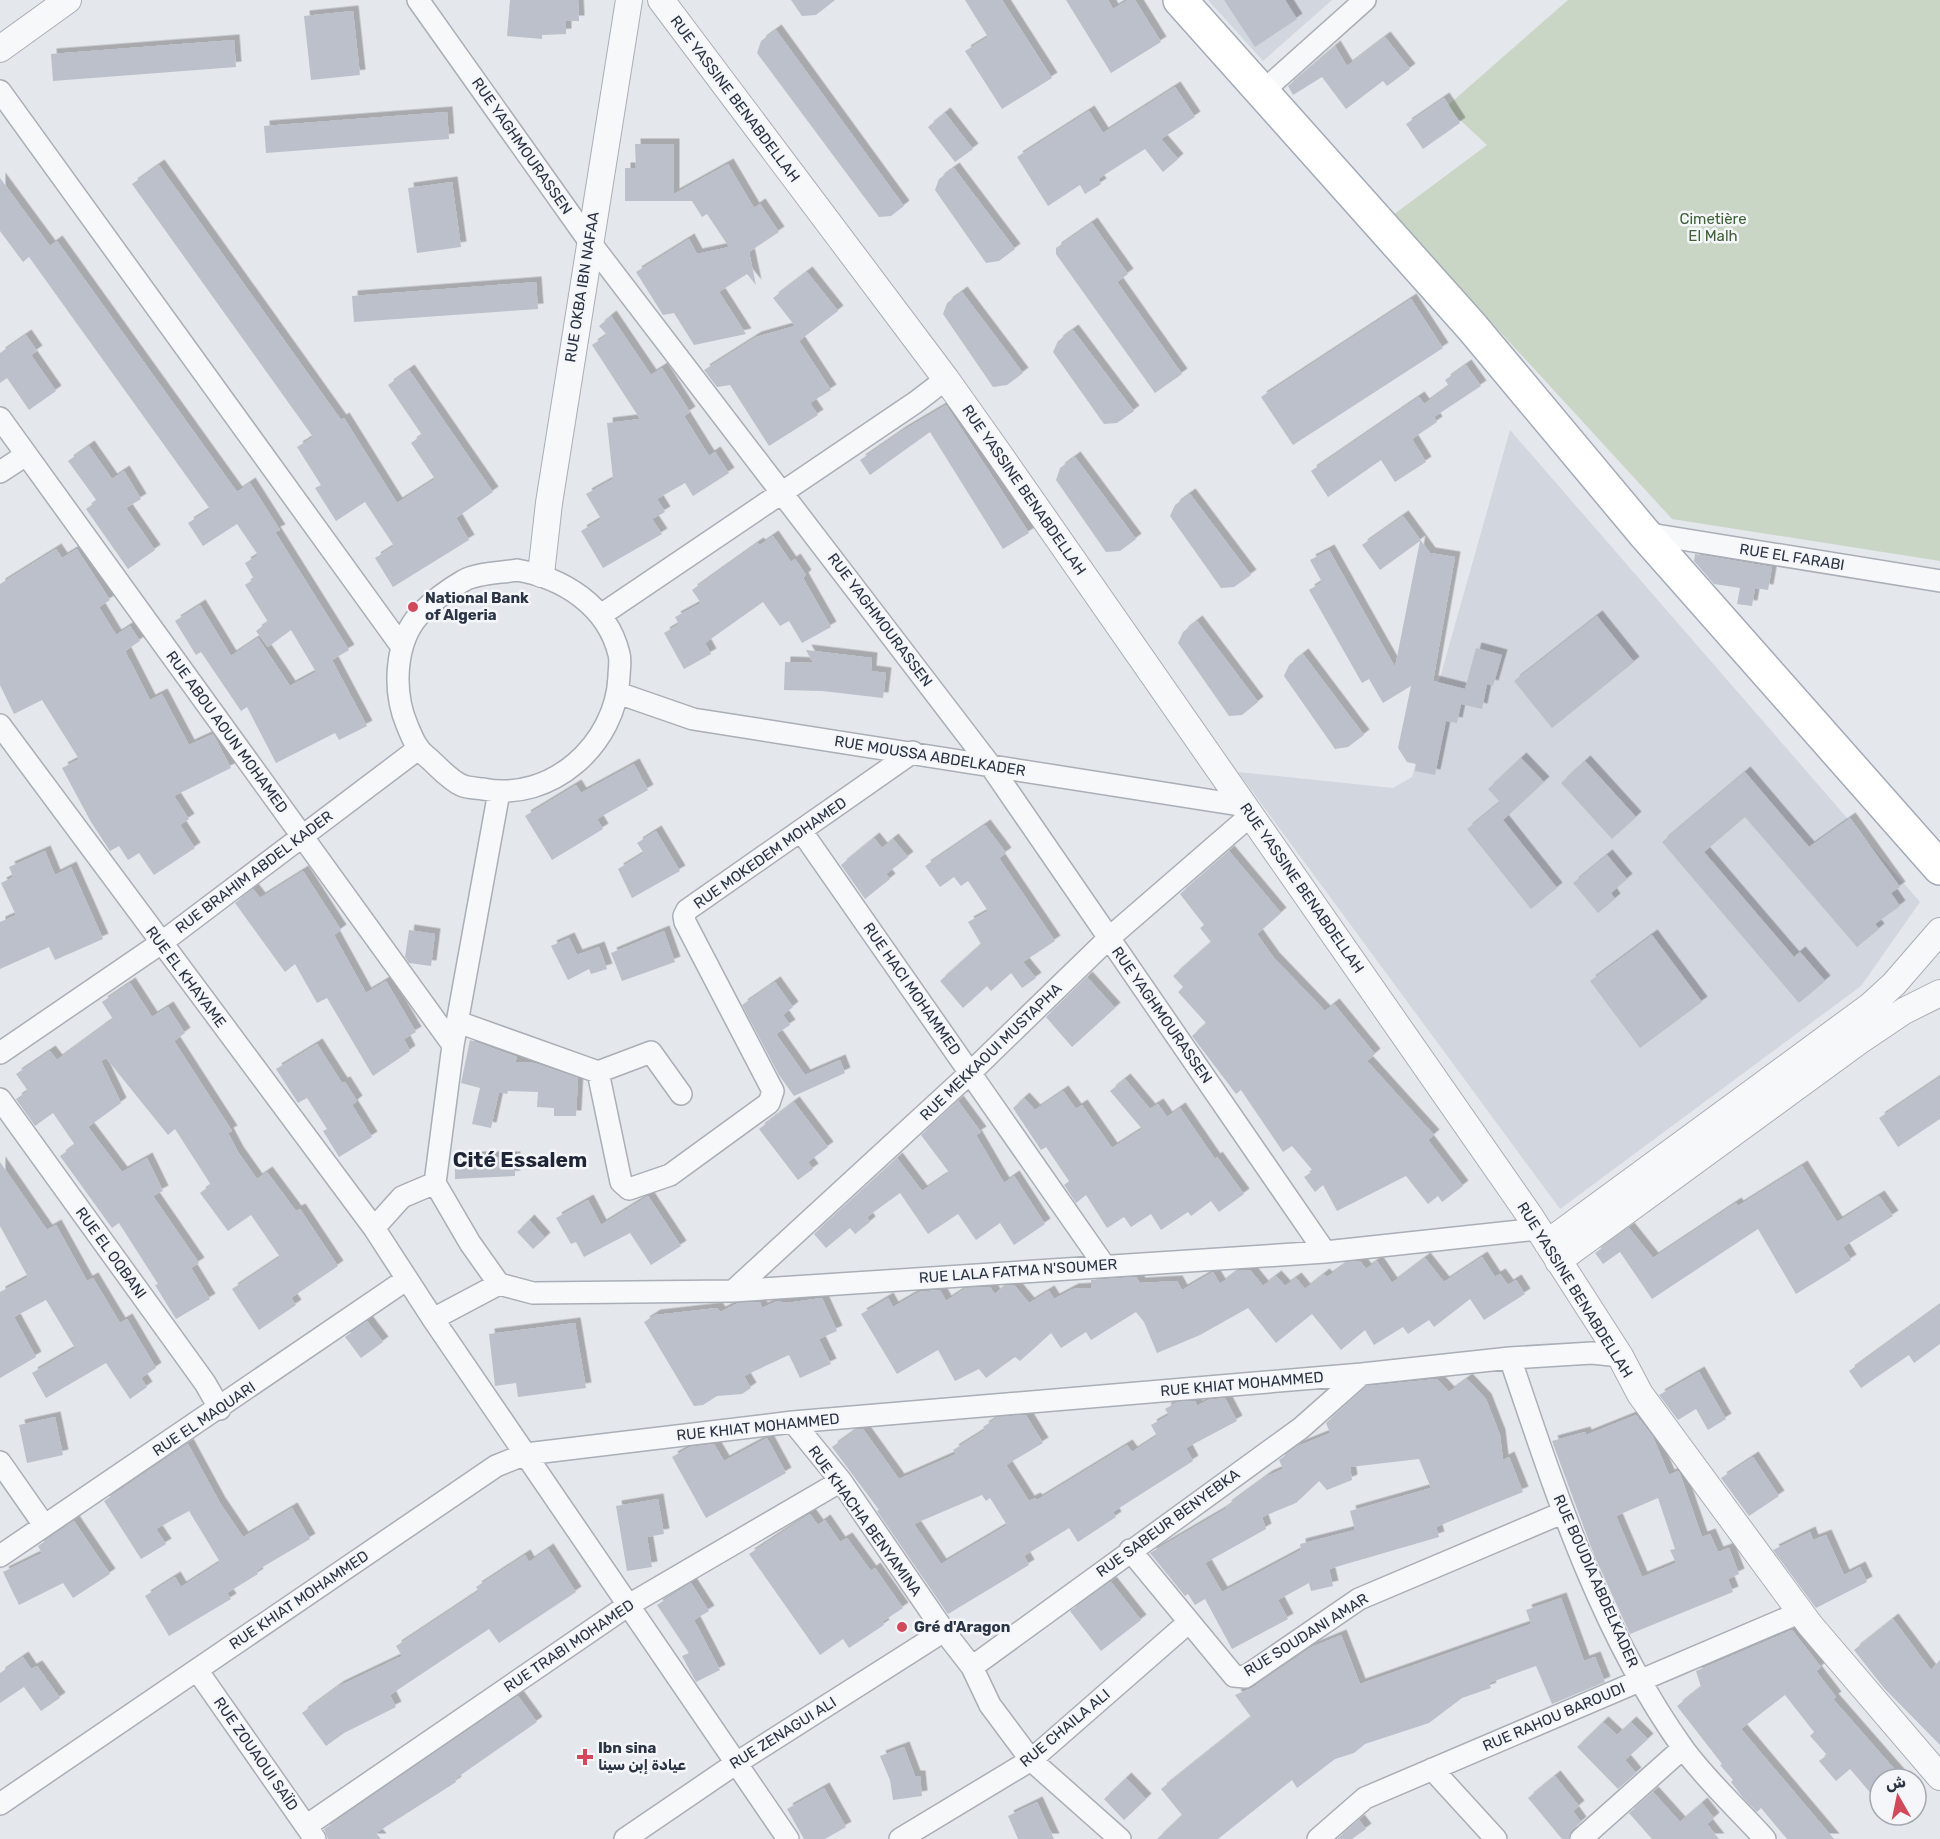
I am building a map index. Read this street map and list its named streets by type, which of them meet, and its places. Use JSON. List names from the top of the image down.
{
  "streets": {
    "street": [
      "RUE YASSINE BENABDELLAH",
      "RUE YAGHMOURASSEN",
      "RUE OKBA IBN NAFAA",
      "RUE EL FARABI",
      "RUE ABOU AOUN MOHAMED",
      "RUE MOUSSA ABDELKADER",
      "RUE MOKEDEM MOHAMED",
      "RUE BRAHIM ABDEL KADER",
      "RUE EL KHAYAME",
      "RUE HACI MOHAMMED",
      "RUE MEKKAOUI MUSTAPHA",
      "RUE EL OQBANI",
      "RUE LALA FATMA N'SOUMER",
      "RUE KHIAT MOHAMMED",
      "RUE EL MAQUARI",
      "RUE KHACHA BENYAMINA",
      "RUE SABEUR BENYEBKA",
      "RUE BOUDIA ABDELKADER",
      "RUE SOUDANI AMAR",
      "RUE TRABI MOHAMED",
      "RUE RAHOU BAROUDI",
      "RUE CHAILA ALI",
      "RUE ZENAGUI ALI",
      "RUE ZOUAOUI SAÏD"
    ]
  },
  "crossings": [
    ["RUE YASSINE BENABDELLAH", "RUE MOUSSA ABDELKADER"],
    ["RUE YASSINE BENABDELLAH", "RUE MEKKAOUI MUSTAPHA"],
    ["RUE YASSINE BENABDELLAH", "RUE LALA FATMA N'SOUMER"],
    ["RUE YASSINE BENABDELLAH", "RUE KHIAT MOHAMMED"],
    ["RUE YASSINE BENABDELLAH", "RUE RAHOU BAROUDI"],
    ["RUE YAGHMOURASSEN", "RUE OKBA IBN NAFAA"],
    ["RUE YAGHMOURASSEN", "RUE MOUSSA ABDELKADER"],
    ["RUE YAGHMOURASSEN", "RUE MEKKAOUI MUSTAPHA"],
    ["RUE YAGHMOURASSEN", "RUE LALA FATMA N'SOUMER"],
    ["RUE ABOU AOUN MOHAMED", "RUE BRAHIM ABDEL KADER"],
    ["RUE MOUSSA ABDELKADER", "RUE MOKEDEM MOHAMED"],
    ["RUE MOUSSA ABDELKADER", "RUE MEKKAOUI MUSTAPHA"],
    ["RUE MOKEDEM MOHAMED", "RUE HACI MOHAMMED"],
    ["RUE BRAHIM ABDEL KADER", "RUE EL KHAYAME"],
    ["RUE EL KHAYAME", "RUE KHIAT MOHAMMED"],
    ["RUE EL KHAYAME", "RUE EL MAQUARI"],
    ["RUE EL KHAYAME", "RUE TRABI MOHAMED"],
    ["RUE EL KHAYAME", "RUE ZENAGUI ALI"],
    ["RUE HACI MOHAMMED", "RUE MEKKAOUI MUSTAPHA"],
    ["RUE HACI MOHAMMED", "RUE LALA FATMA N'SOUMER"],
    ["RUE MEKKAOUI MUSTAPHA", "RUE LALA FATMA N'SOUMER"],
    ["RUE EL OQBANI", "RUE EL MAQUARI"],
    ["RUE KHIAT MOHAMMED", "RUE KHACHA BENYAMINA"],
    ["RUE KHIAT MOHAMMED", "RUE SABEUR BENYEBKA"],
    ["RUE KHIAT MOHAMMED", "RUE BOUDIA ABDELKADER"],
    ["RUE KHIAT MOHAMMED", "RUE ZOUAOUI SAÏD"],
    ["RUE KHACHA BENYAMINA", "RUE SABEUR BENYEBKA"],
    ["RUE KHACHA BENYAMINA", "RUE TRABI MOHAMED"],
    ["RUE KHACHA BENYAMINA", "RUE CHAILA ALI"],
    ["RUE KHACHA BENYAMINA", "RUE ZENAGUI ALI"],
    ["RUE SABEUR BENYEBKA", "RUE SOUDANI AMAR"],
    ["RUE BOUDIA ABDELKADER", "RUE SOUDANI AMAR"],
    ["RUE BOUDIA ABDELKADER", "RUE RAHOU BAROUDI"],
    ["RUE SOUDANI AMAR", "RUE CHAILA ALI"],
    ["RUE TRABI MOHAMED", "RUE ZOUAOUI SAÏD"]
  ],
  "districts": ["Cité Essalem"],
  "parks": ["Cimetière El Malh"],
  "places": {
    "other": ["National Bank of Algeria", "Gré d'Aragon"],
    "health": ["Ibn sina عيادة إبن سينا"]
  },
  "north": "top"
}
